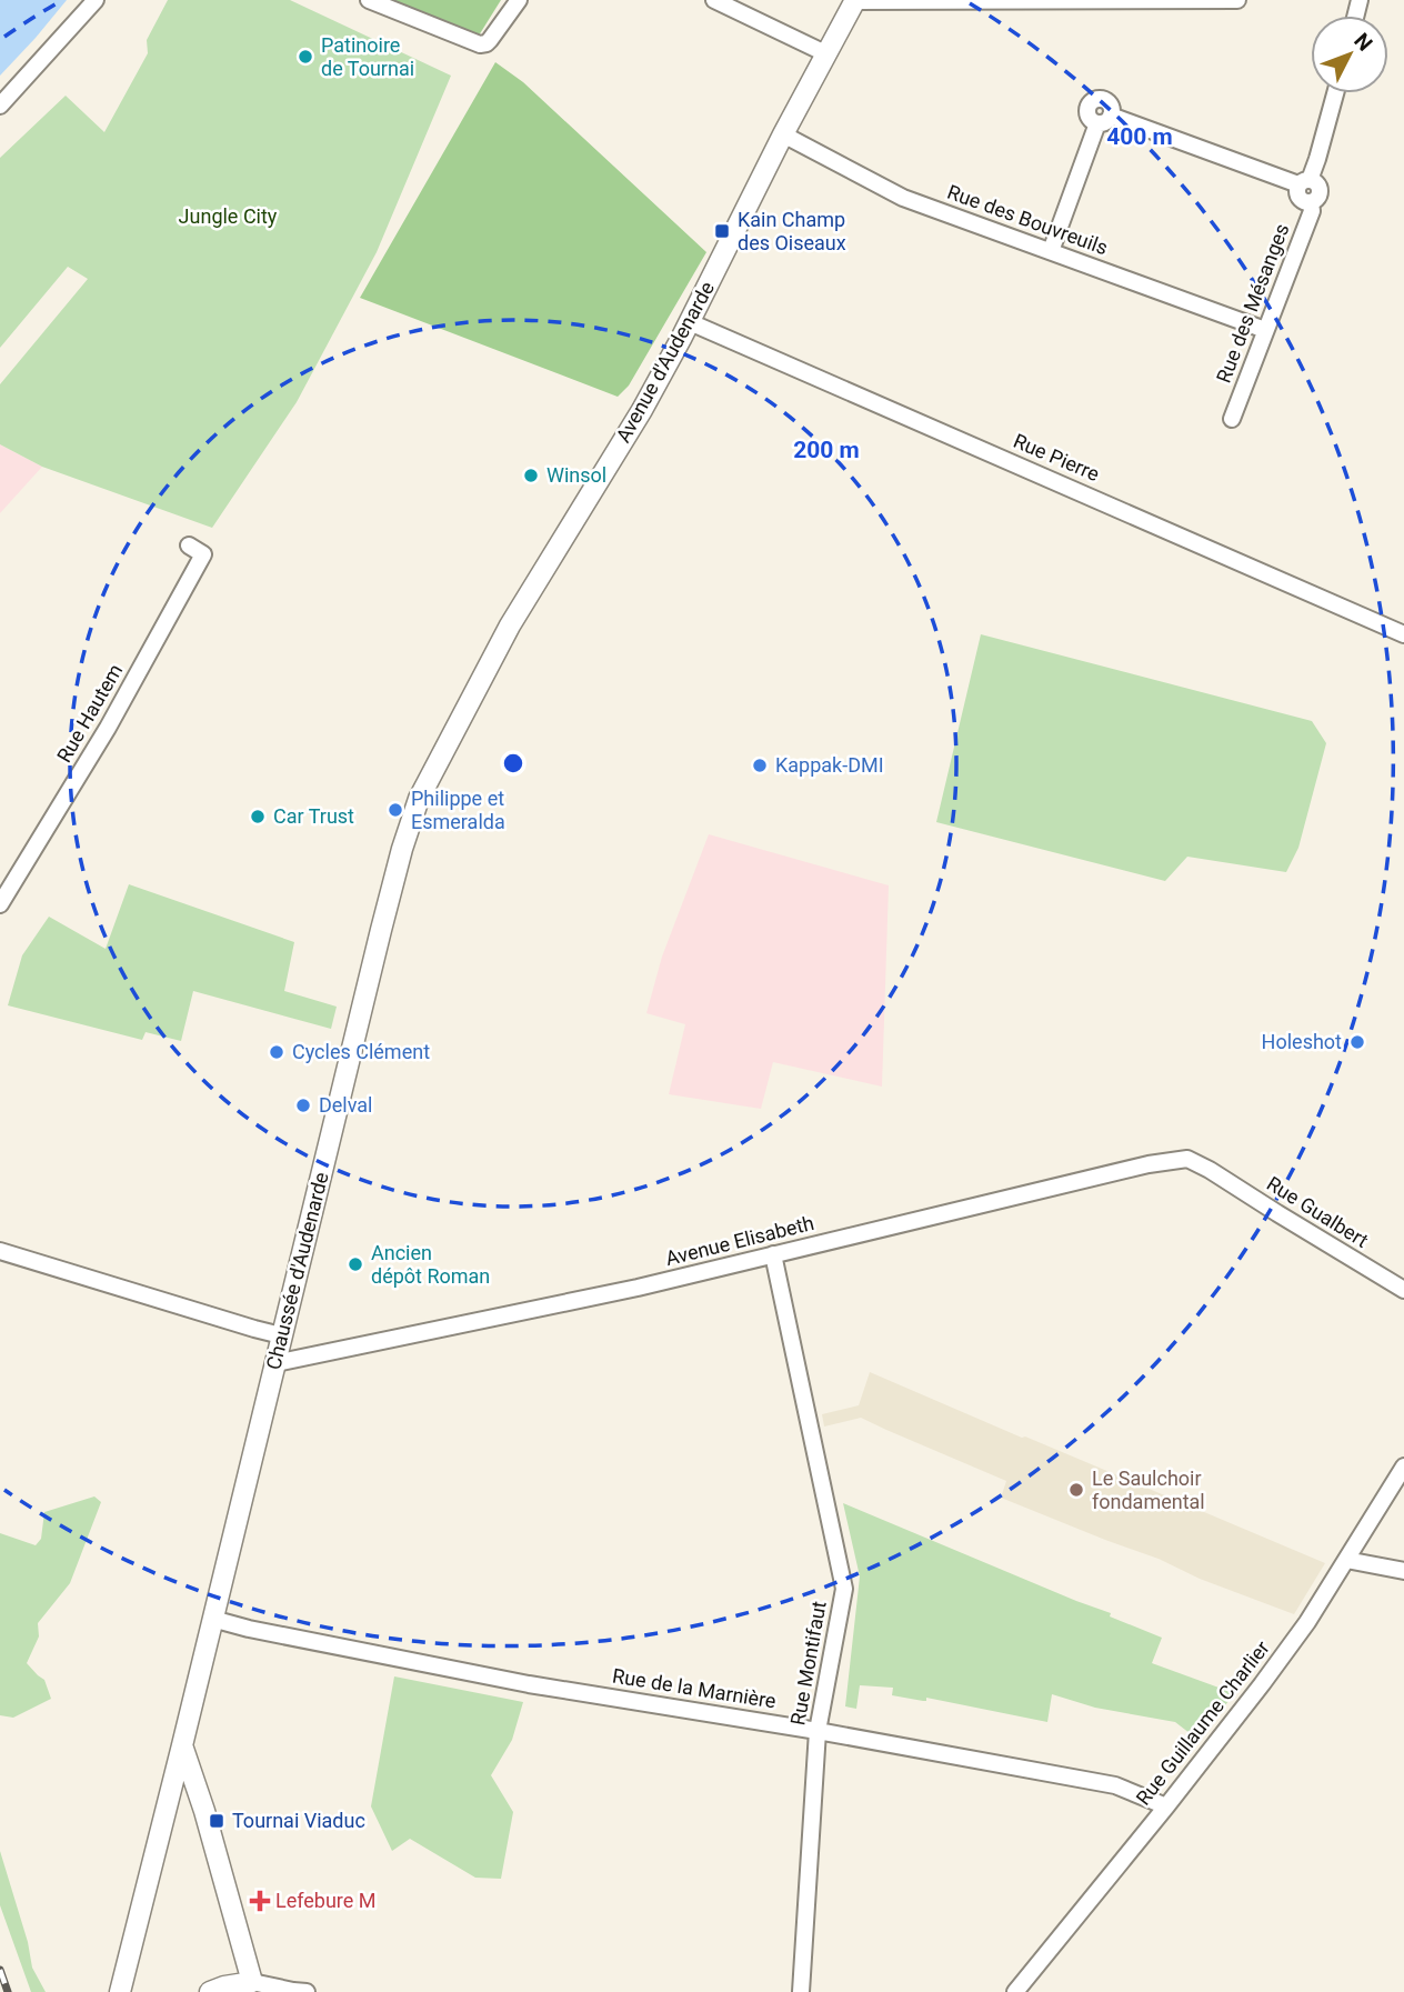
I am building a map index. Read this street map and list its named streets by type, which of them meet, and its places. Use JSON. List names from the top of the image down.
{
  "streets": {
    "main road": ["Avenue d'Audenarde", "Chaussée d'Audenarde"],
    "street": [
      "Rue des Bouvreuils",
      "Rue des Mésanges",
      "Rue Pierre",
      "Rue Hautem",
      "Rue Gualbert",
      "Avenue Elisabeth",
      "Rue Montifaut",
      "Rue de la Marnière",
      "Rue Guillaume Charlier"
    ]
  },
  "crossings": [
    ["Rue des Bouvreuils", "Rue des Mésanges"],
    ["Rue des Bouvreuils", "Avenue d'Audenarde"],
    ["Avenue d'Audenarde", "Rue Pierre"],
    ["Avenue d'Audenarde", "Chaussée d'Audenarde"],
    ["Rue Gualbert", "Avenue Elisabeth"],
    ["Avenue Elisabeth", "Chaussée d'Audenarde"],
    ["Avenue Elisabeth", "Rue Montifaut"],
    ["Chaussée d'Audenarde", "Rue de la Marnière"],
    ["Rue Montifaut", "Rue de la Marnière"],
    ["Rue de la Marnière", "Rue Guillaume Charlier"]
  ],
  "parks": ["Jungle City"],
  "places": {
    "other": [
      "Patinoire de Tournai",
      "Winsol",
      "Kappak-DMI",
      "Philippe et Esmeralda",
      "Car Trust",
      "Holeshot",
      "Cycles Clément",
      "Delval",
      "Ancien dépôt Roman",
      "Le Saulchoir fondamental"
    ],
    "transit": ["Kain Champ des Oiseaux", "Tournai Viaduc"],
    "health": ["Lefebure M"]
  },
  "north": "top right",
  "rings": ["400 m", "200 m"]
}
